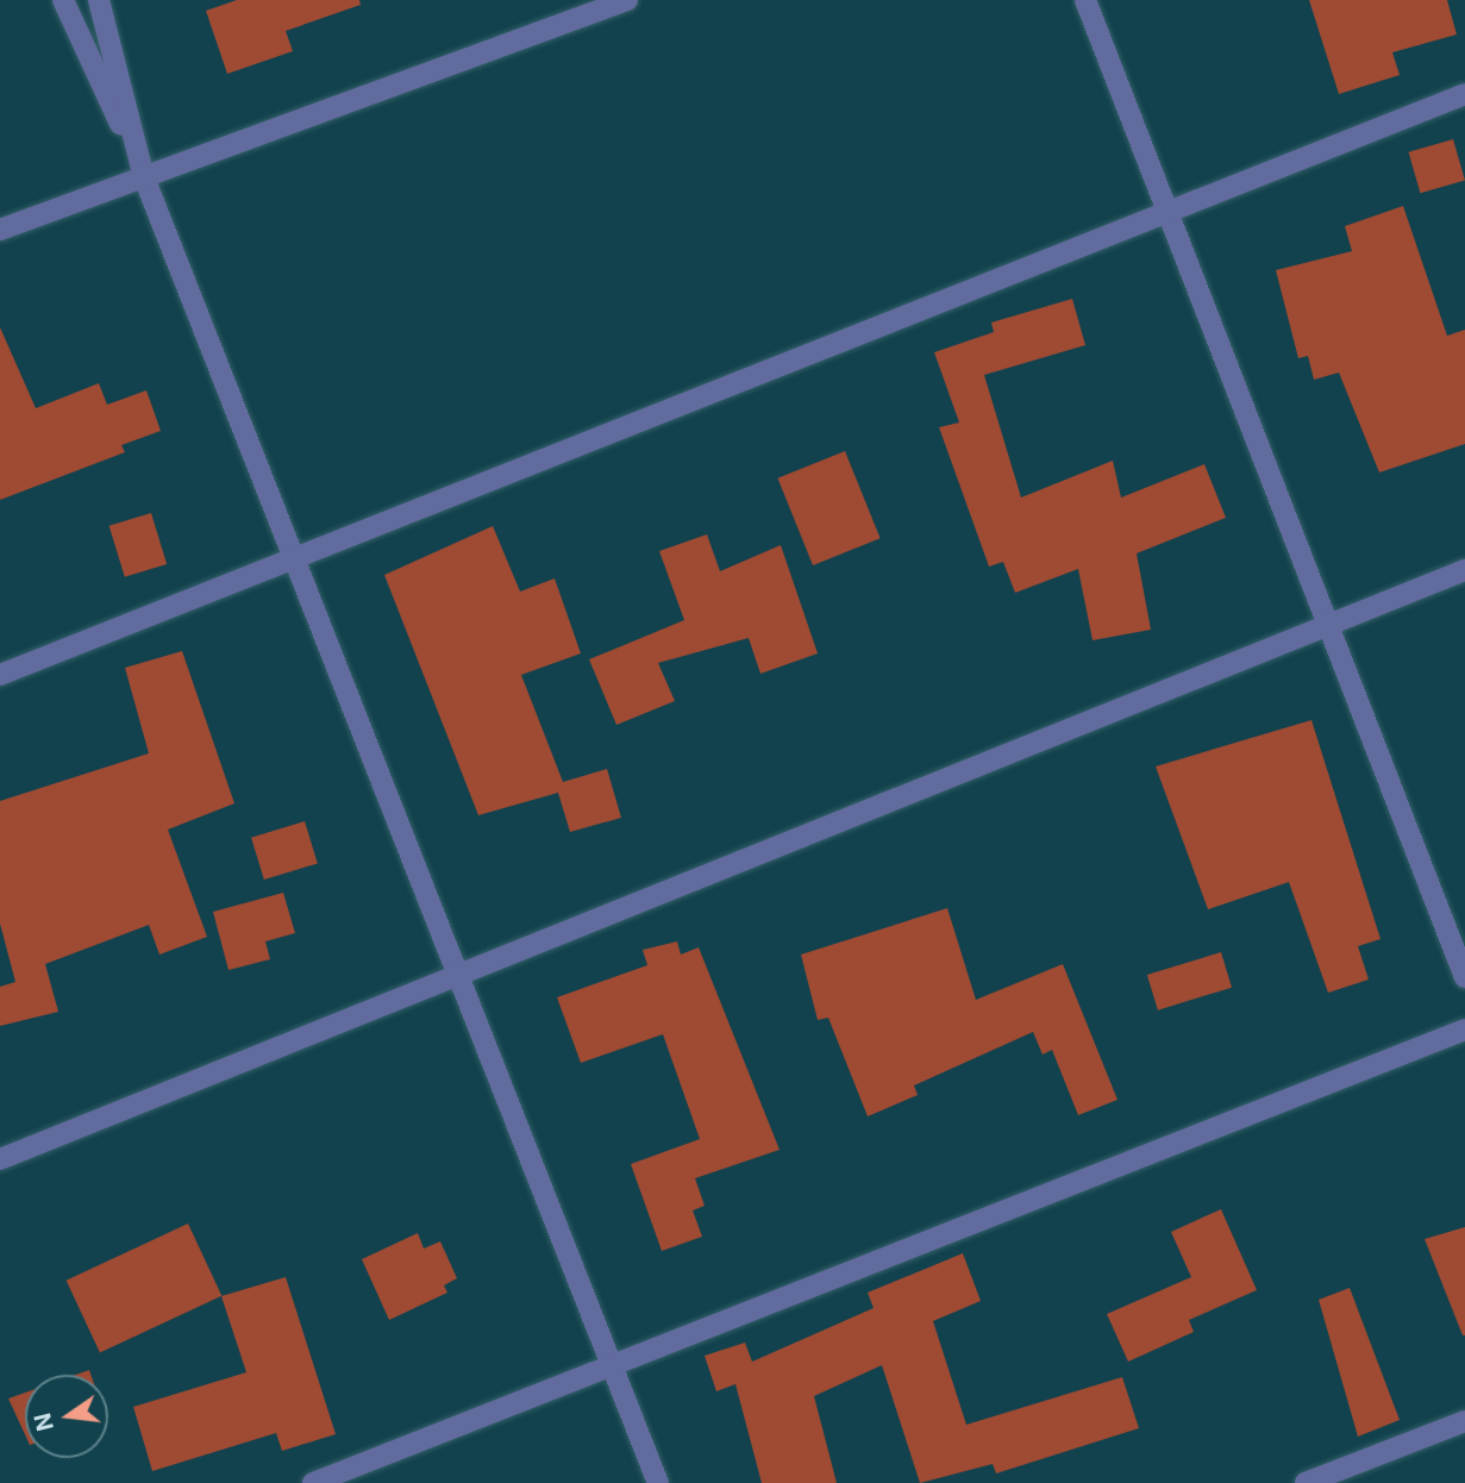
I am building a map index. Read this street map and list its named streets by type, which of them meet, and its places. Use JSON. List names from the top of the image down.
{
  "north": "left"
}
